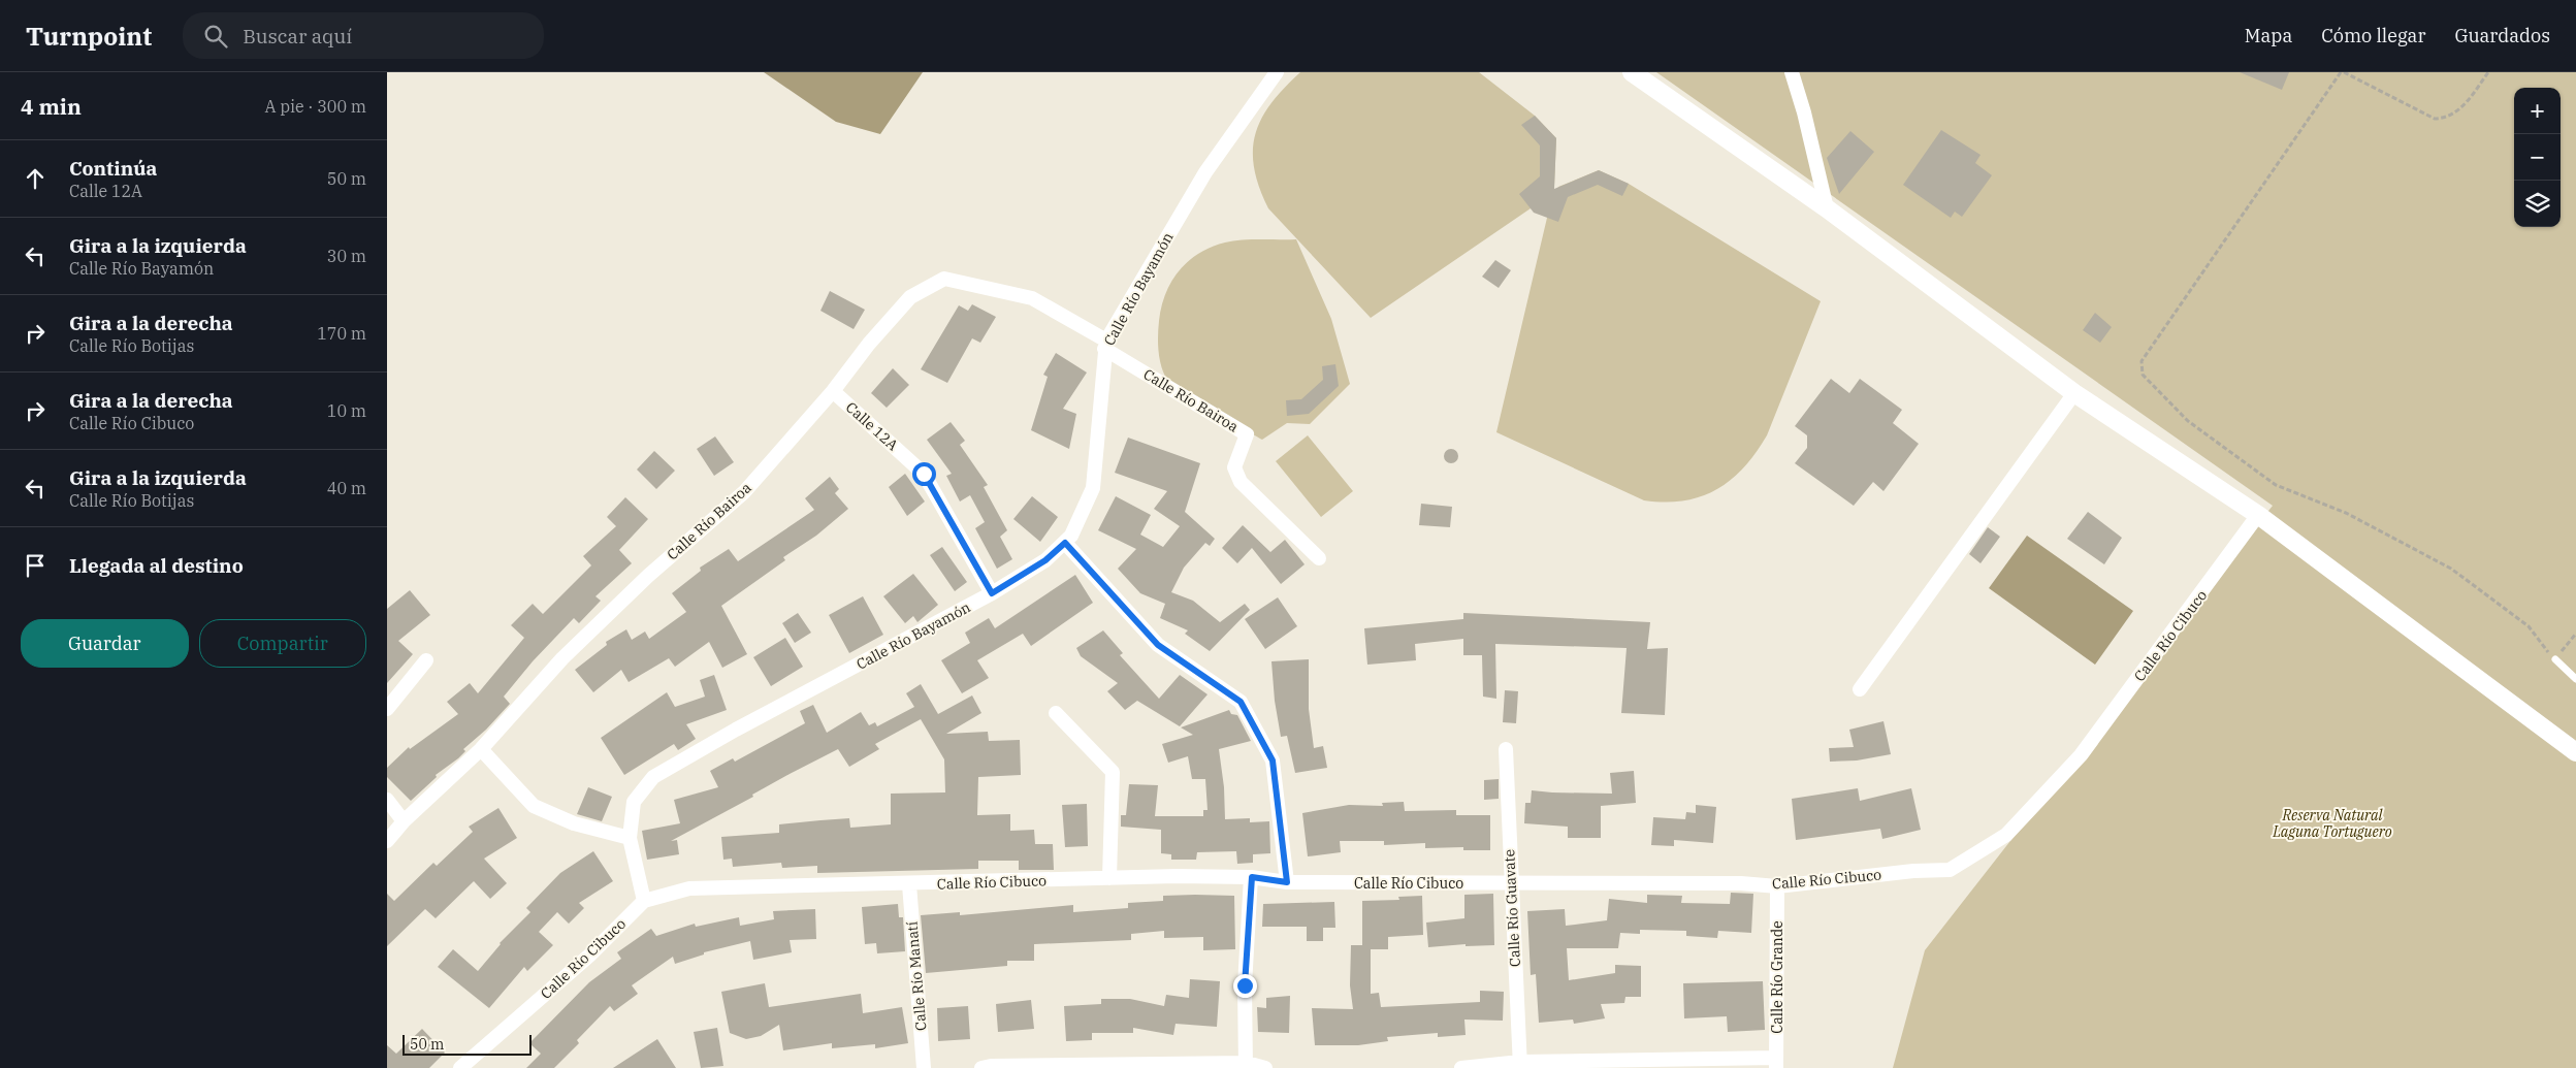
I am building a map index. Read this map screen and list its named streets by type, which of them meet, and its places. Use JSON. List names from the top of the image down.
{
  "streets": {
    "street": [
      "Calle Río Bayamón",
      "Calle Río Bairoa",
      "Calle 12A",
      "Calle Río Cibuco",
      "Calle Río Guavate",
      "Calle Río Manatí",
      "Calle Río Grande"
    ]
  },
  "crossings": [
    ["Calle Río Bayamón", "Calle Río Bairoa"],
    ["Calle Río Bayamón", "Calle 12A"],
    ["Calle Río Bayamón", "Calle Río Cibuco"],
    ["Calle Río Bairoa", "Calle 12A"],
    ["Calle Río Cibuco", "Calle Río Guavate"],
    ["Calle Río Cibuco", "Calle Río Manatí"],
    ["Calle Río Cibuco", "Calle Río Grande"]
  ],
  "parks": ["Reserva Natural Laguna Tortuguero"],
  "scale_bar": "50 m",
  "page": {
    "header": "Turnpoint",
    "search": "Buscar aquí",
    "nav": ["Mapa", "Cómo llegar", "Guardados"],
    "heading": ["4 min", "A pie · 300 m"],
    "map_buttons": ["+", "−"],
    "list": [
      ["Continúa", "Calle 12A", "50 m"],
      ["Gira a la izquierda", "Calle Río Bayamón", "30 m"],
      ["Gira a la derecha", "Calle Río Botijas", "170 m"],
      ["Gira a la derecha", "Calle Río Cibuco", "10 m"],
      ["Gira a la izquierda", "Calle Río Botijas", "40 m"],
      "Llegada al destino"
    ],
    "buttons": ["Guardar", "Compartir"],
    "scale": "50 m"
  }
}
